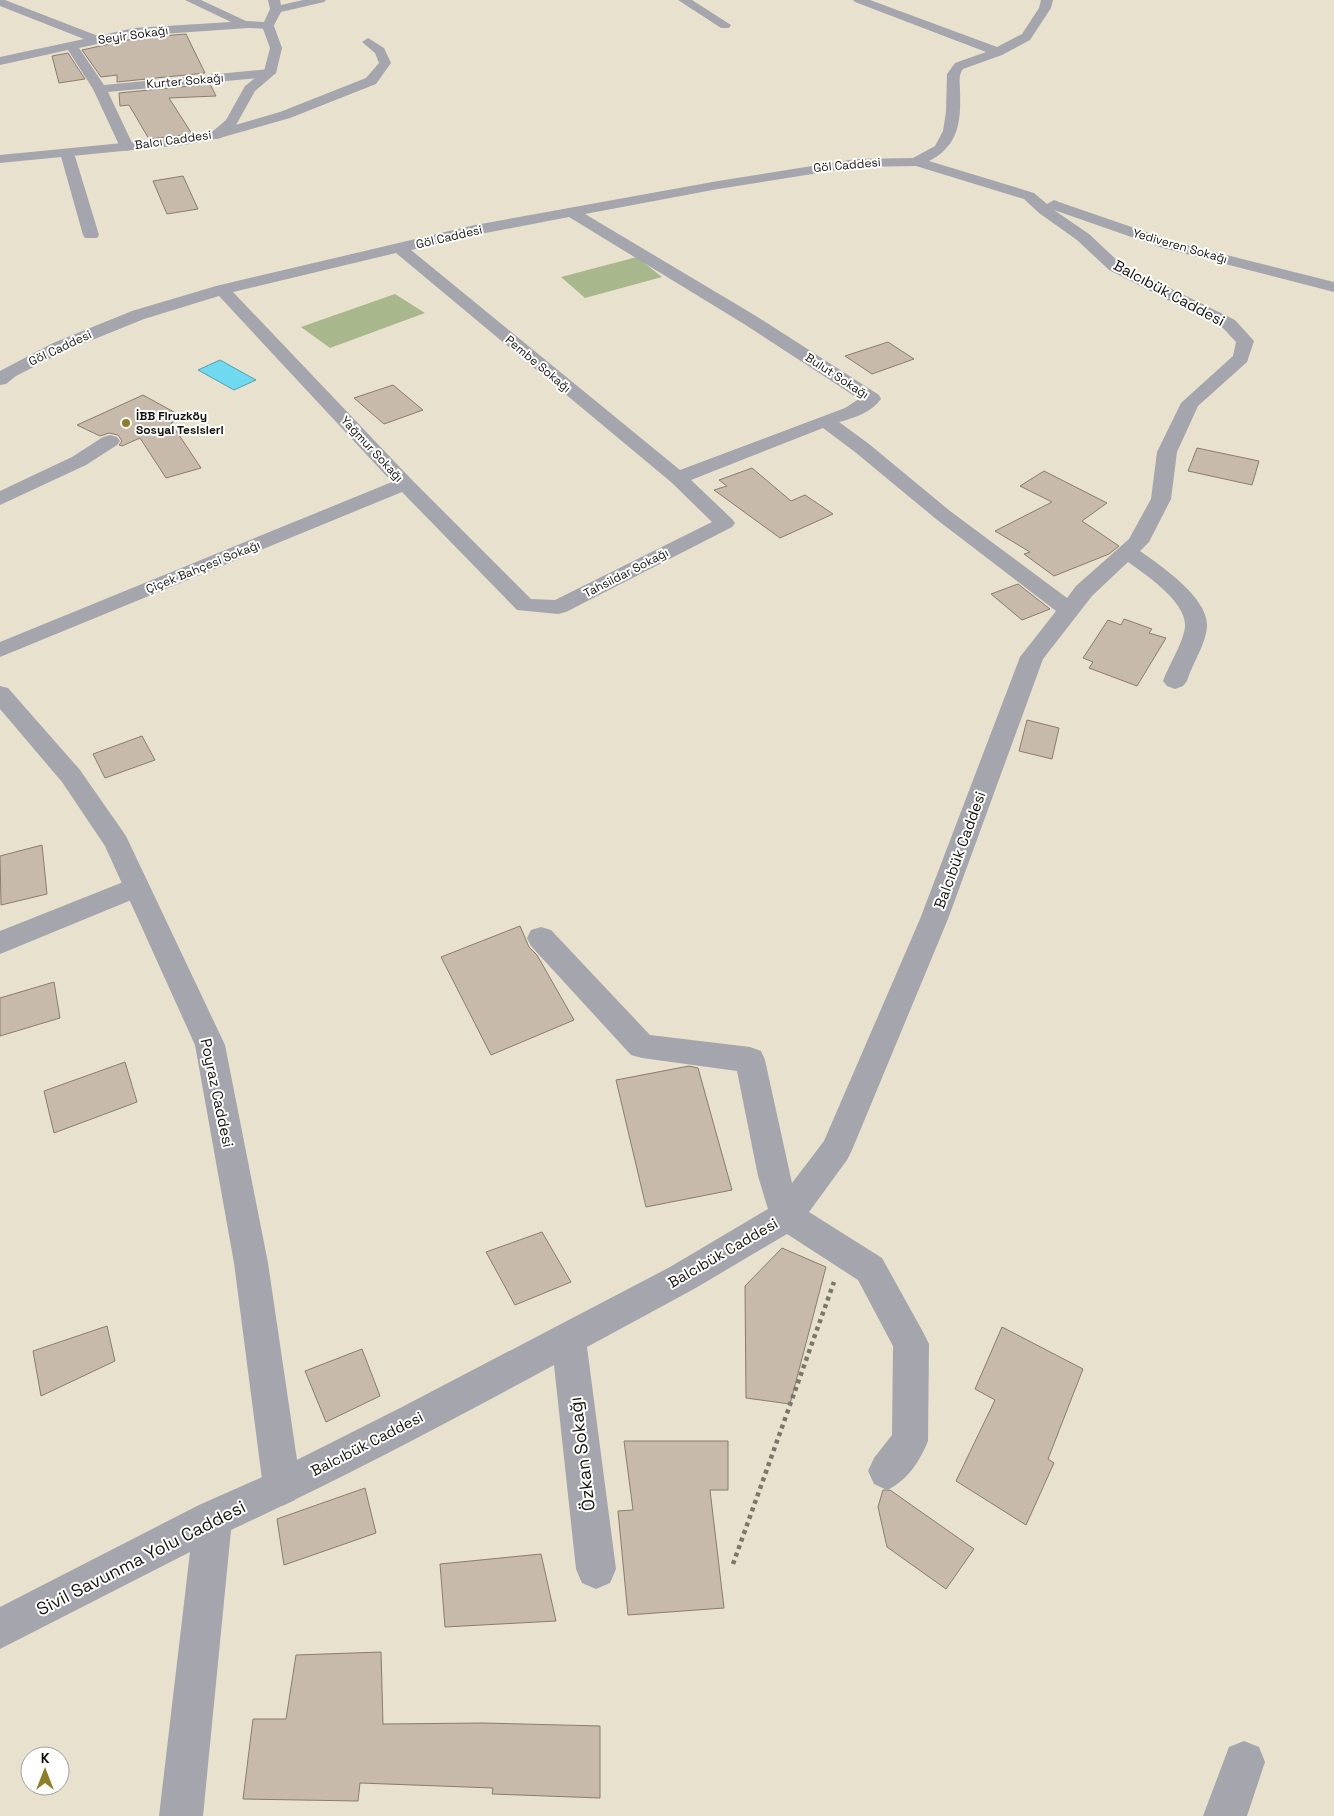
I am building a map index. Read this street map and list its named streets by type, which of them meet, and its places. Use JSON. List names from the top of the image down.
{
  "streets": {
    "street": [
      "Seyir Sokağı",
      "Kurter Sokağı",
      "Balcı Caddesi",
      "Göl Caddesi",
      "Yediveren Sokağı",
      "Balcıbük Caddesi",
      "Pembe Sokağı",
      "Bulut Sokağı",
      "Yağmur Sokağı",
      "Çiçek Bahçesi Sokağı",
      "Tahsildar Sokağı",
      "Poyraz Caddesi",
      "Özkan Sokağı",
      "Sivil Savunma Yolu Caddesi"
    ]
  },
  "crossings": [
    ["Kurter Sokağı", "Balcı Caddesi"],
    ["Göl Caddesi", "Balcıbük Caddesi"],
    ["Göl Caddesi", "Pembe Sokağı"],
    ["Göl Caddesi", "Bulut Sokağı"],
    ["Göl Caddesi", "Yağmur Sokağı"],
    ["Yediveren Sokağı", "Balcıbük Caddesi"],
    ["Balcıbük Caddesi", "Poyraz Caddesi"],
    ["Balcıbük Caddesi", "Özkan Sokağı"],
    ["Balcıbük Caddesi", "Sivil Savunma Yolu Caddesi"],
    ["Pembe Sokağı", "Tahsildar Sokağı"],
    ["Yağmur Sokağı", "Çiçek Bahçesi Sokağı"],
    ["Yağmur Sokağı", "Tahsildar Sokağı"],
    ["Poyraz Caddesi", "Sivil Savunma Yolu Caddesi"]
  ],
  "places": ["İBB Firuzköy Sosyal Tesisleri"],
  "north": "top"
}
